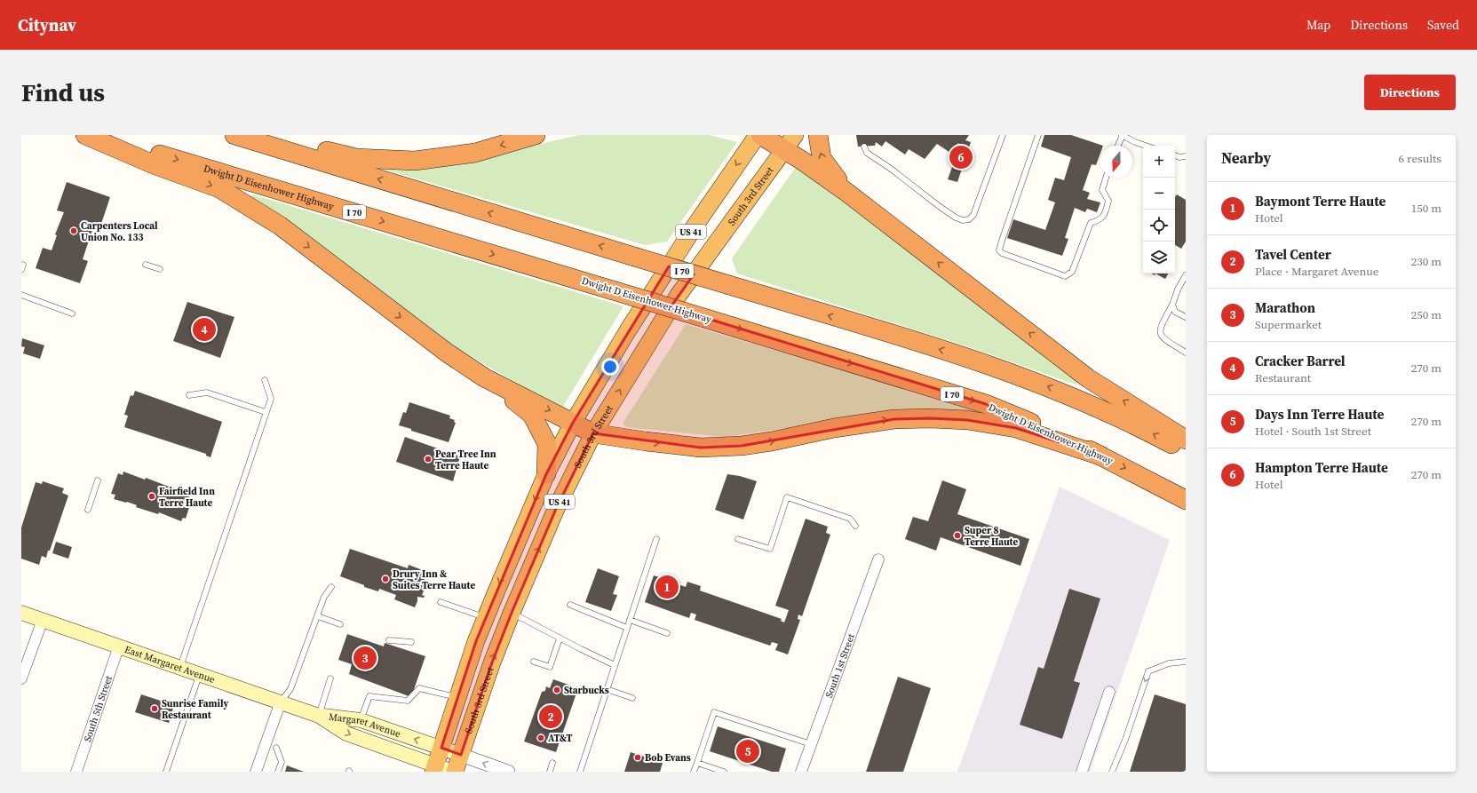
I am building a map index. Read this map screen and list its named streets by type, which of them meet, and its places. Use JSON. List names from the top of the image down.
{
  "streets": {
    "highway": [
      "Dwight D Eisenhower Highway",
      "South 3rd Street",
      "I 70",
      "US 41"
    ],
    "main road": ["East Margaret Avenue", "Margaret Avenue"],
    "street": ["South 1st Street", "South 5th Street"]
  },
  "crossings": [
    ["South 3rd Street", "Margaret Avenue"],
    ["US 41", "Margaret Avenue"],
    ["East Margaret Avenue", "South 5th Street"],
    ["East Margaret Avenue", "Margaret Avenue"]
  ],
  "places": [
    "Carpenters Local Union No. 133",
    "Pear Tree Inn Terre Haute",
    "Fairfield Inn Terre Haute",
    "Super 8 Terre Haute",
    "Drury Inn & Suites Terre Haute",
    "Starbucks",
    "Sunrise Family Restaurant",
    "AT&T",
    "Bob Evans"
  ],
  "north": "bottom",
  "page": {
    "header": "Citynav",
    "nav": ["Map", "Directions", "Saved"],
    "buttons": "Directions",
    "title": "Find us",
    "heading": ["Nearby", "6 results"],
    "pins": [
      "6",
      "4",
      "1",
      "3",
      "2",
      "5"
    ],
    "map_buttons": ["+", "−"],
    "list": [
      {
        "mark": "1",
        "name": "Baymont Terre Haute",
        "note": "Hotel",
        "value": "150 m"
      },
      {
        "mark": "2",
        "name": "Tavel Center",
        "note": "Place · Margaret Avenue",
        "value": "230 m"
      },
      {
        "mark": "3",
        "name": "Marathon",
        "note": "Supermarket",
        "value": "250 m"
      },
      {
        "mark": "4",
        "name": "Cracker Barrel",
        "note": "Restaurant",
        "value": "270 m"
      },
      {
        "mark": "5",
        "name": "Days Inn Terre Haute",
        "note": "Hotel · South 1st Street",
        "value": "270 m"
      },
      {
        "mark": "6",
        "name": "Hampton Terre Haute",
        "note": "Hotel",
        "value": "270 m"
      }
    ]
  }
}
